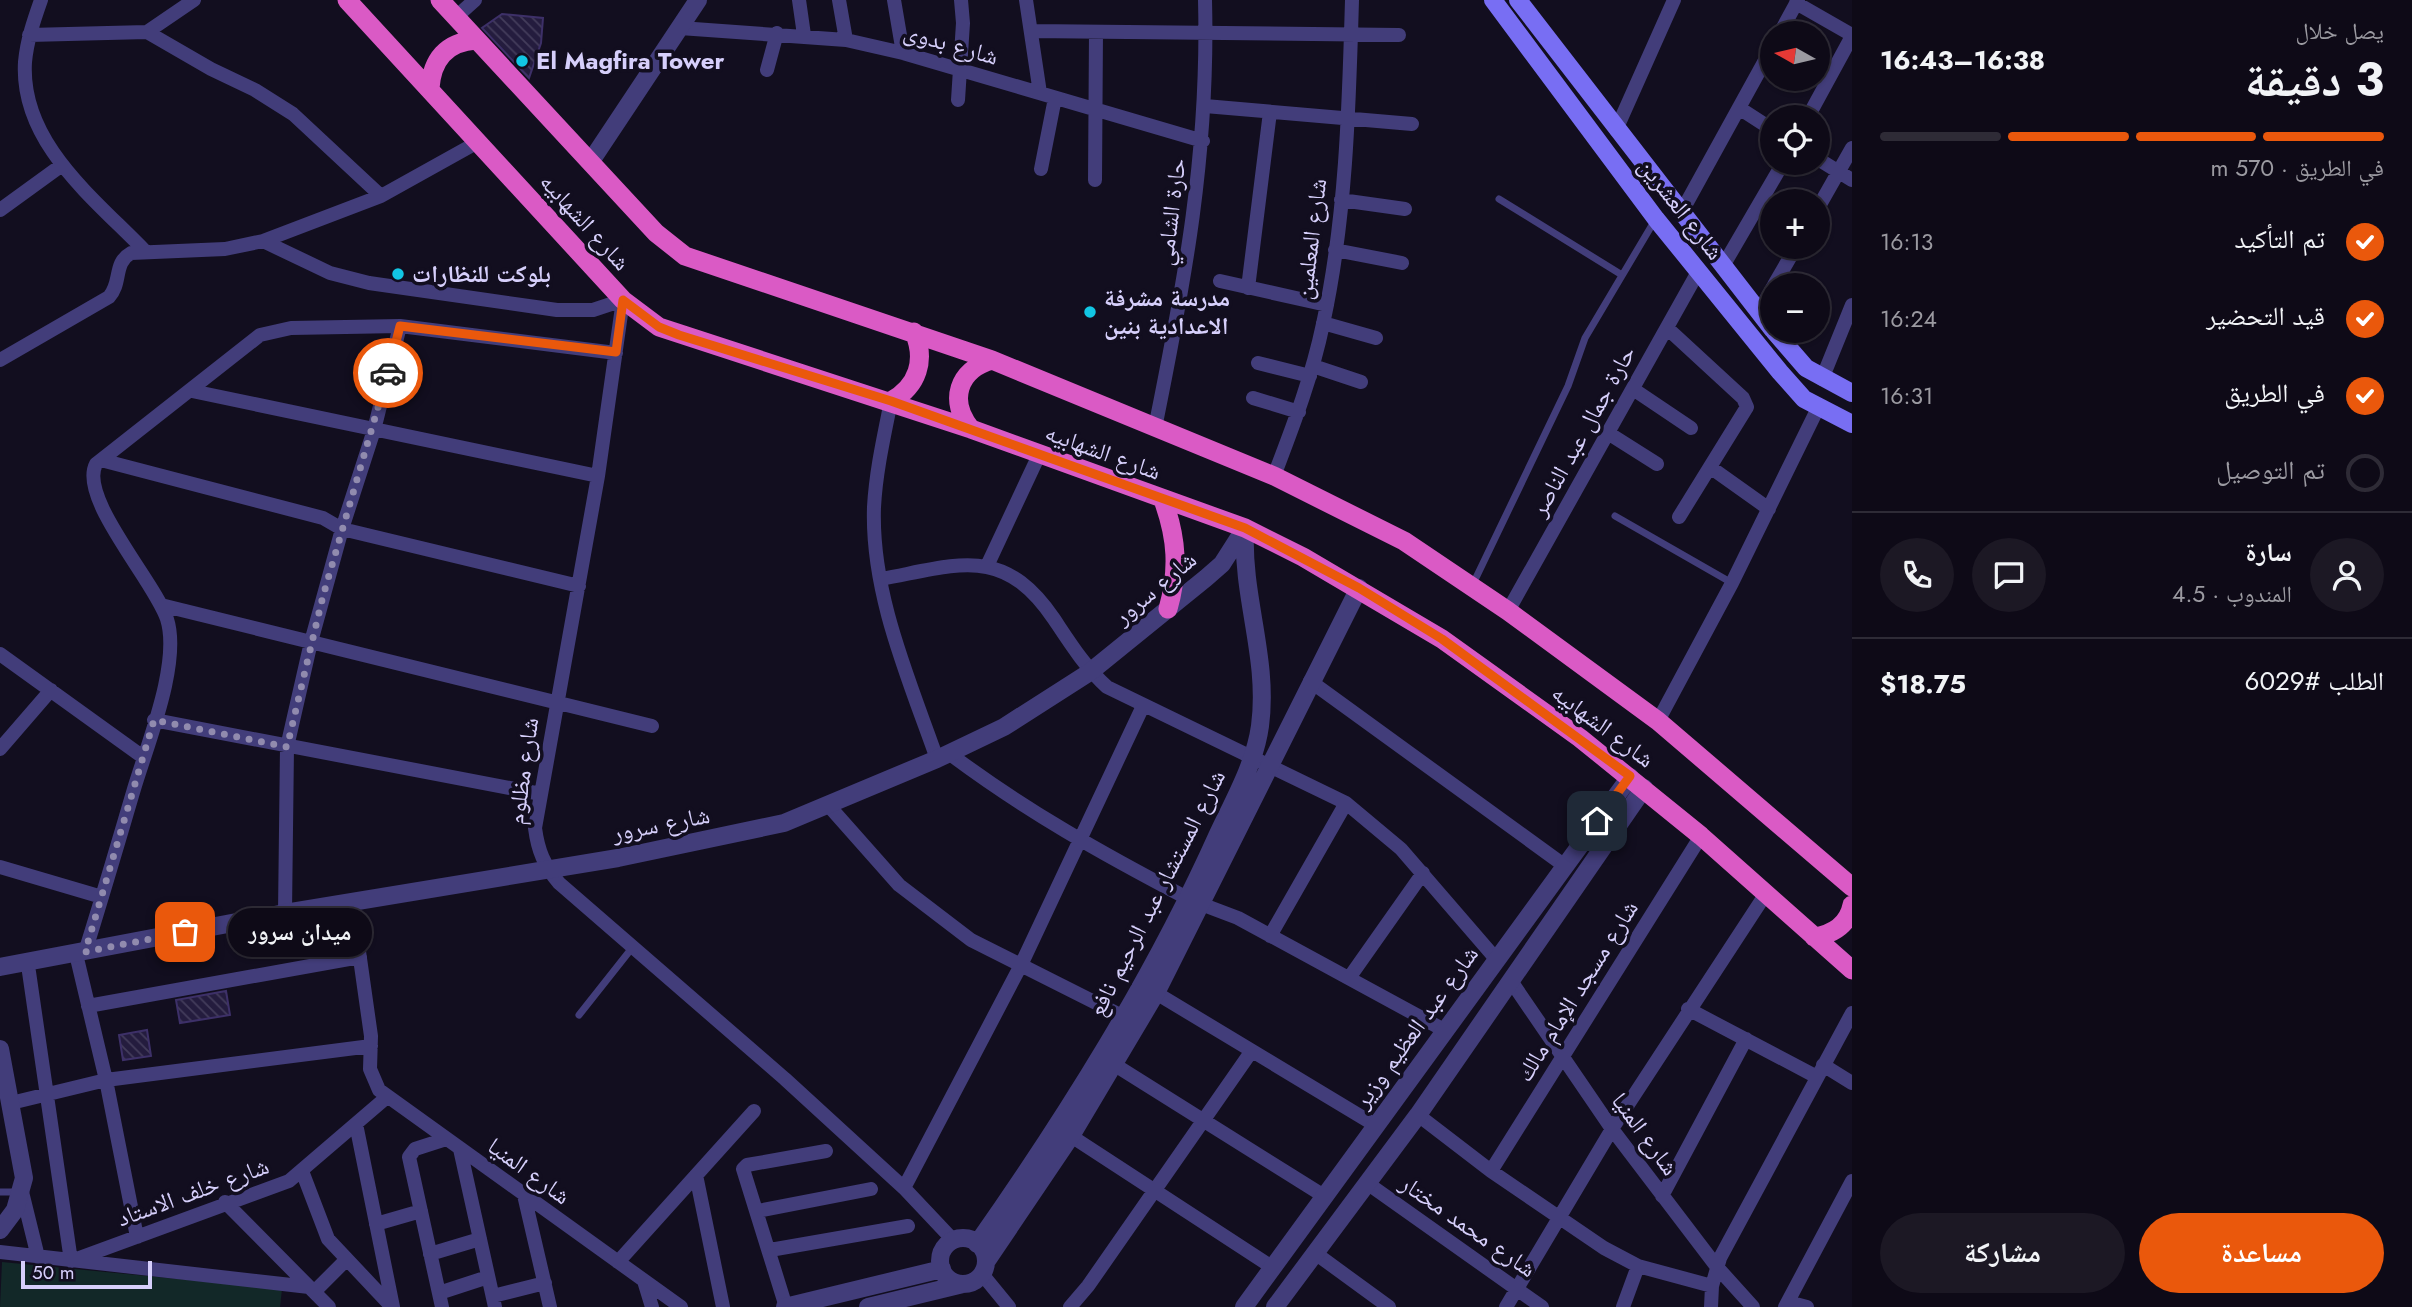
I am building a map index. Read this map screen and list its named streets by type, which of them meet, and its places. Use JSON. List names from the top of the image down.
{
  "streets": {
    "highway": ["شارع الشهابيه"],
    "main road": ["شارع العشرين"],
    "street": [
      "شارع بدوى",
      "حارة الشامي",
      "شارع المعلمين",
      "حارة جمال عبد الناصر",
      "شارع سرور",
      "شارع مظلوم",
      "شارع المستشار عبد الرحيم نافع",
      "شارع مسجد الإمام مالك",
      "شارع عبد العظيم وزير",
      "شارع المنيا",
      "شارع خلف الاستاد",
      "شارع محمد مختار"
    ]
  },
  "crossings": [
    ["شارع بدوى", "حارة الشامي"],
    ["شارع العشرين", "حارة جمال عبد الناصر"],
    ["حارة الشامي", "شارع الشهابيه"],
    ["شارع الشهابيه", "شارع المعلمين"],
    ["شارع الشهابيه", "حارة جمال عبد الناصر"],
    ["شارع الشهابيه", "شارع سرور"],
    ["شارع الشهابيه", "شارع مظلوم"],
    ["شارع الشهابيه", "شارع المستشار عبد الرحيم نافع"],
    ["شارع الشهابيه", "شارع مسجد الإمام مالك"],
    ["شارع الشهابيه", "شارع عبد العظيم وزير"],
    ["شارع سرور", "شارع مظلوم"],
    ["شارع سرور", "شارع المستشار عبد الرحيم نافع"],
    ["شارع مظلوم", "شارع المستشار عبد الرحيم نافع"],
    ["شارع مسجد الإمام مالك", "شارع المنيا"],
    ["شارع عبد العظيم وزير", "شارع المنيا"],
    ["شارع عبد العظيم وزير", "شارع محمد مختار"],
    ["شارع المنيا", "شارع خلف الاستاد"]
  ],
  "places": [
    "El Magfira Tower",
    "بلوكت للنظارات",
    "مدرسة مشرفة الاعدادية بنين",
    "ميدان سرور"
  ],
  "scale_bar": "50 m",
  "north": "left",
  "page": {
    "heading": ["3 دقيقة", "يصل خلال", "16:38–16:43"],
    "panel": [
      "سارة",
      "المندوب · 4.5",
      "الطلب #6029",
      "$18.75"
    ],
    "map_buttons": ["+", "−"],
    "bar": "في الطريق · 570 m",
    "list": [
      ["تم التأكيد", "16:13"],
      ["قيد التحضير", "16:24"],
      ["في الطريق", "16:31"],
      "تم التوصيل"
    ],
    "bubble": "ميدان سرور",
    "buttons": ["مساعدة", "مشاركة"],
    "scale": "50 m"
  }
}
